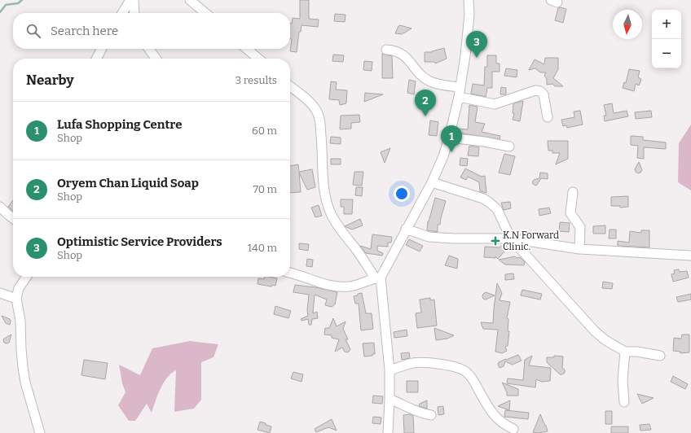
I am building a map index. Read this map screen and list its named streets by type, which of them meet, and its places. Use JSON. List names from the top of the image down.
{
  "places": {
    "health": ["K.N Forward Clinic."]
  },
  "north": "bottom",
  "page": {
    "map_buttons": ["+", "−"],
    "search": "Search here",
    "pins": ["3", "2", "1"],
    "heading": ["Nearby", "3 results"],
    "list": [
      {
        "mark": "1",
        "name": "Lufa Shopping Centre",
        "note": "Shop",
        "value": "60 m"
      },
      {
        "mark": "2",
        "name": "Oryem Chan Liquid Soap",
        "note": "Shop",
        "value": "70 m"
      },
      {
        "mark": "3",
        "name": "Optimistic Service Providers",
        "note": "Shop",
        "value": "140 m"
      }
    ]
  }
}
